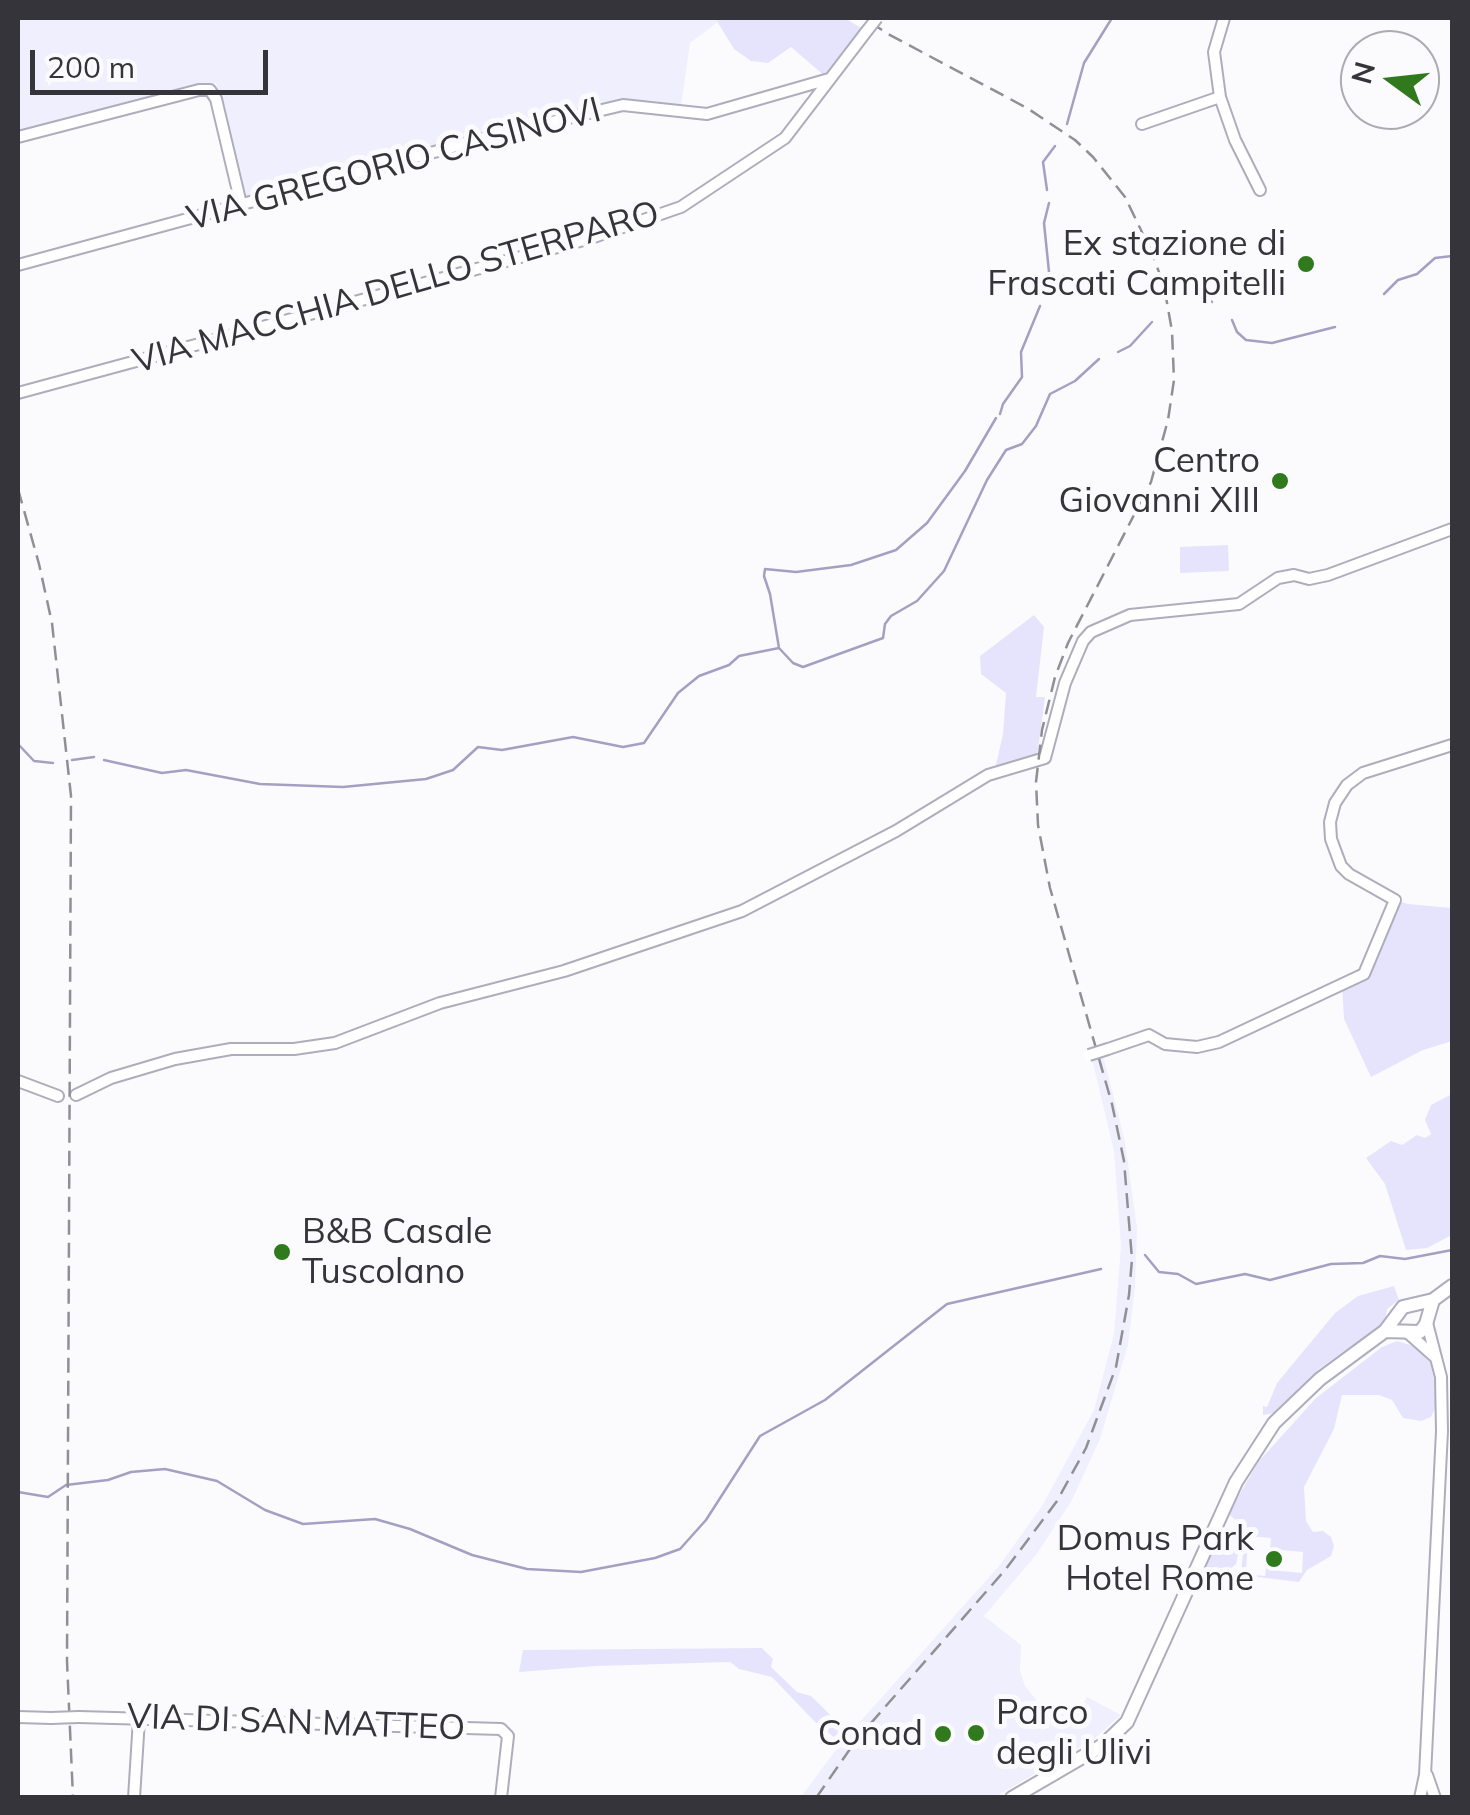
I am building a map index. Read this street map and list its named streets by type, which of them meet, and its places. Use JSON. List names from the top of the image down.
{
  "streets": {
    "street": ["VIA GREGORIO CASINOVI", "VIA MACCHIA DELLO STERPARO", "VIA DI SAN MATTEO"]
  },
  "crossings": [
    ["VIA GREGORIO CASINOVI", "VIA MACCHIA DELLO STERPARO"]
  ],
  "places": [
    "Ex stazione di Frascati Campitelli",
    "Centro Giovanni XIII",
    "B&B Casale Tuscolano",
    "Domus Park Hotel Rome",
    "Parco degli Ulivi",
    "Conad"
  ],
  "scale_bar": "200 m",
  "north": "left"
}
